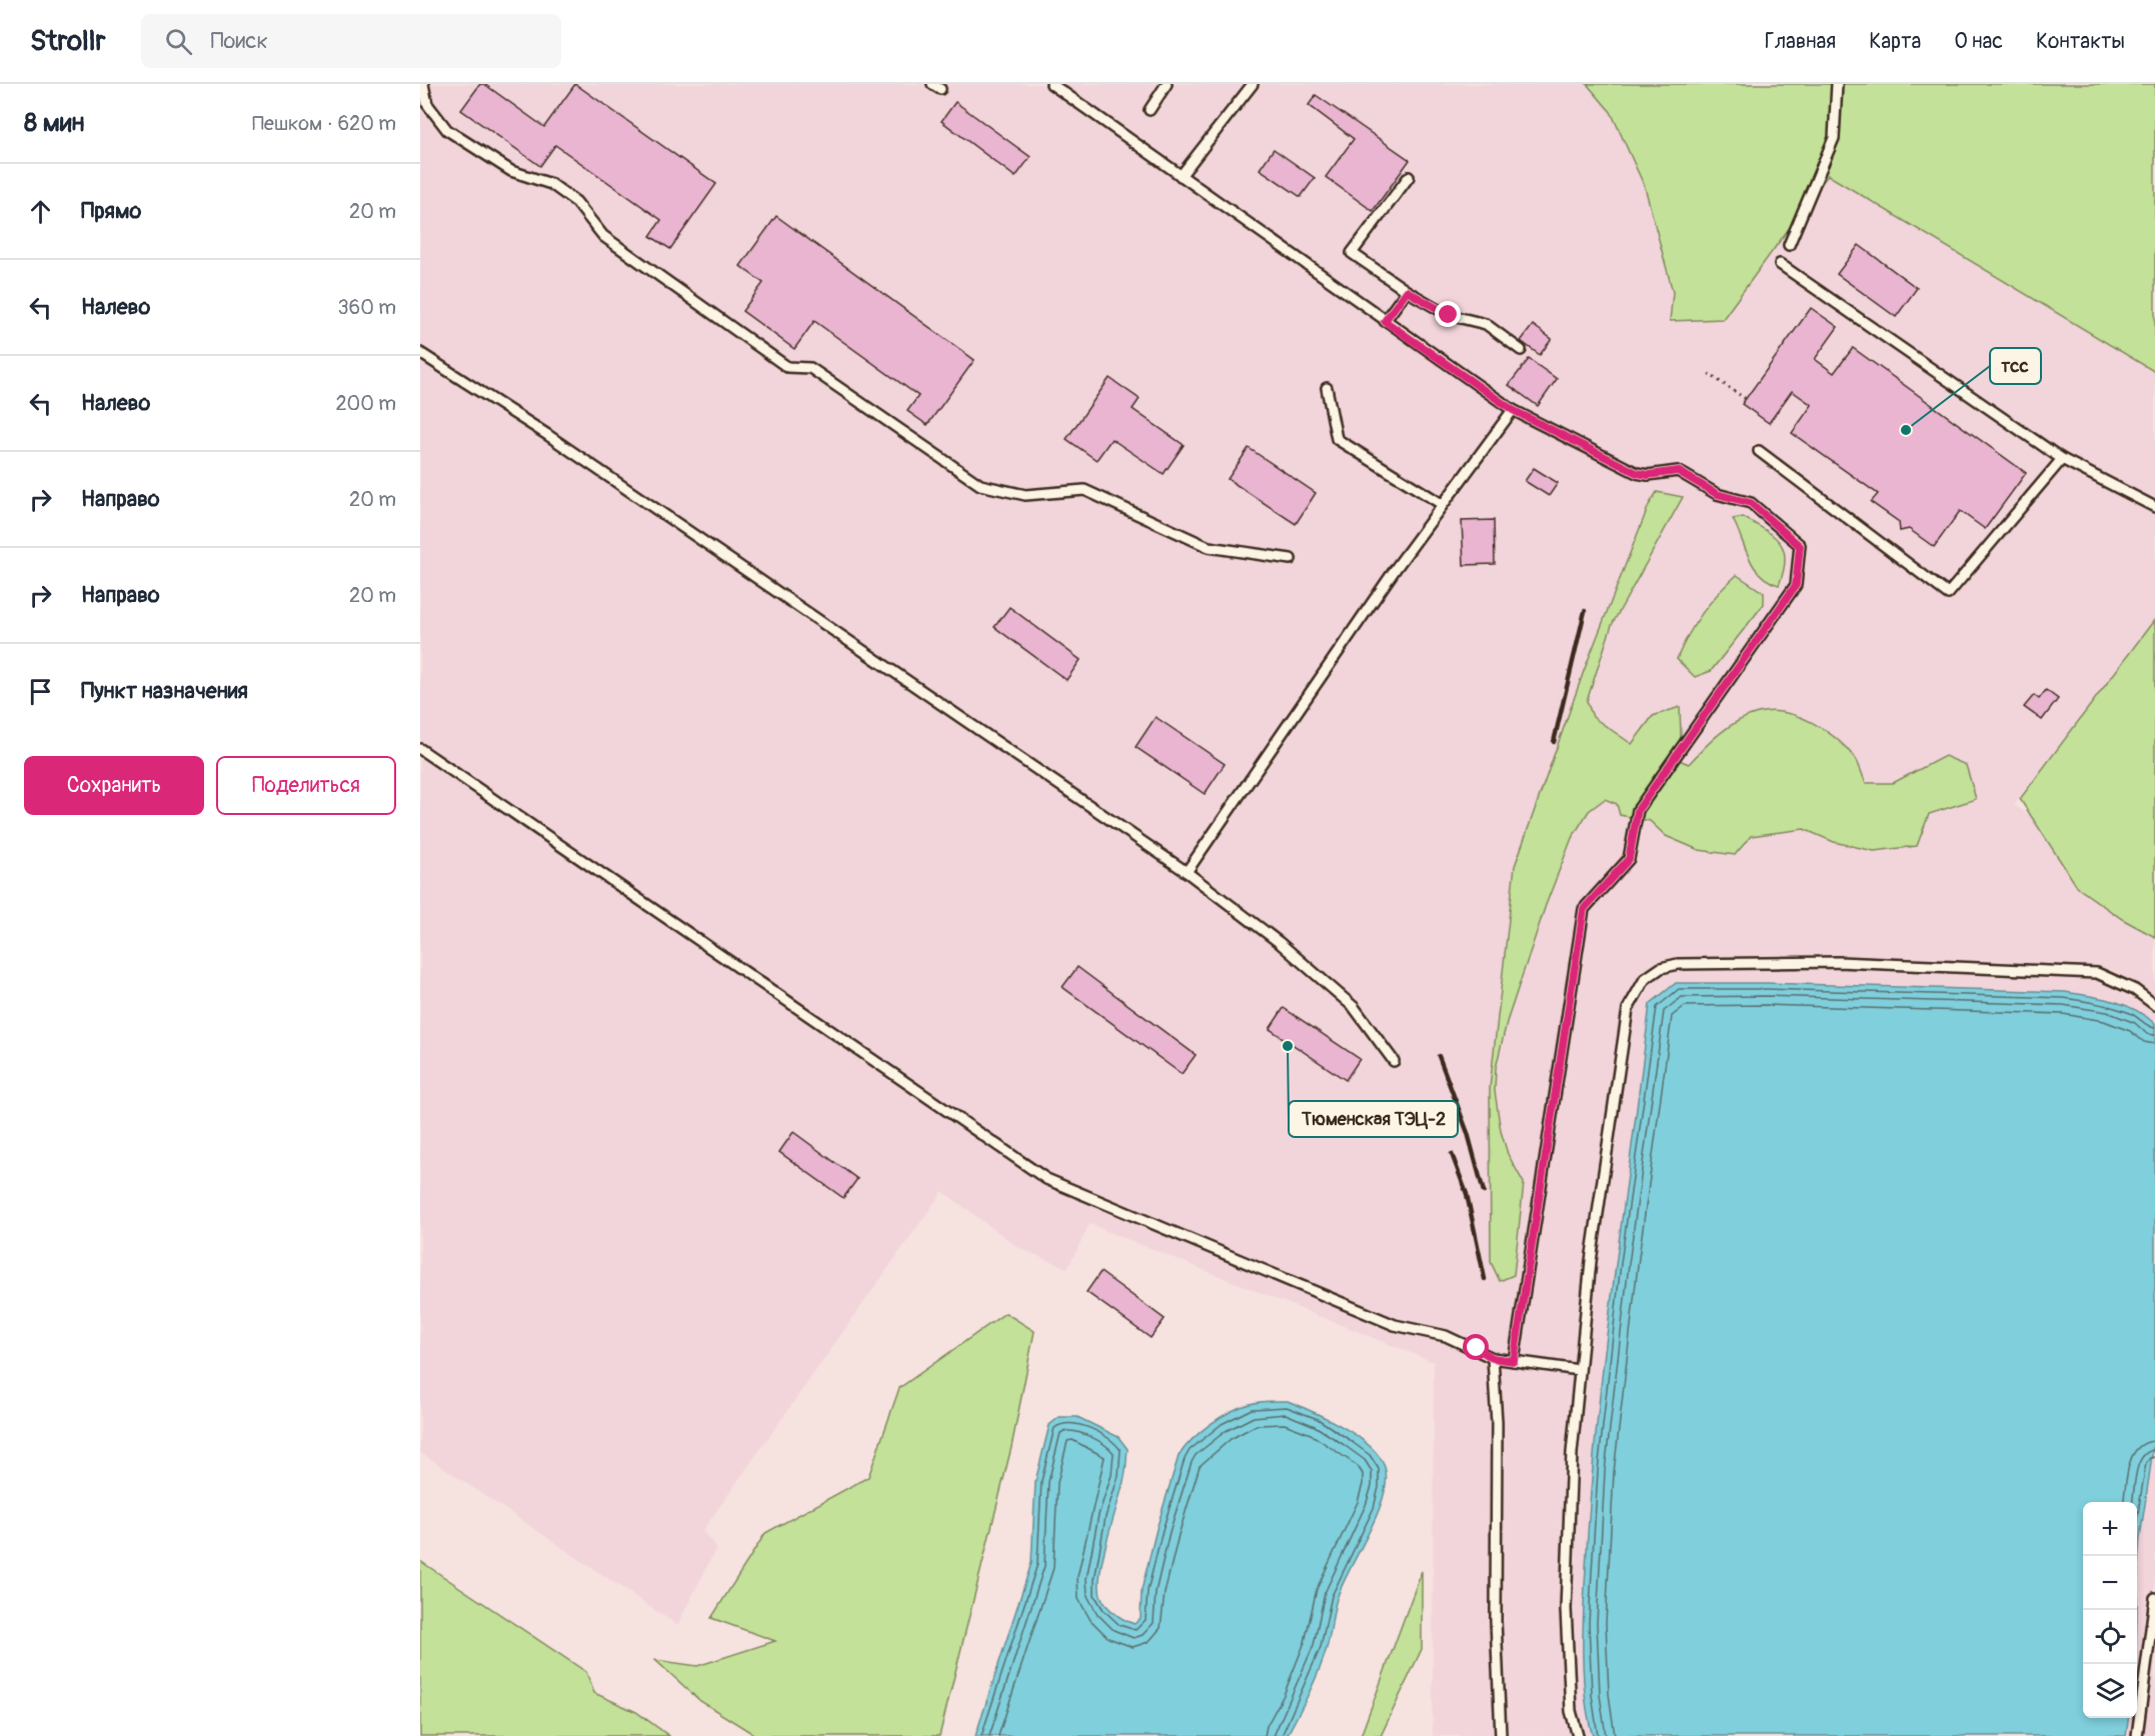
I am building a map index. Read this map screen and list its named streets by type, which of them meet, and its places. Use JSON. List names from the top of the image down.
{
  "places": ["тсс", "Тюменская ТЭЦ-2"],
  "page": {
    "header": "Strollr",
    "search": "Поиск",
    "nav": [
      "Главная",
      "Карта",
      "О нас",
      "Контакты"
    ],
    "heading": ["8 мин", "Пешком · 620 m"],
    "list": [
      ["Прямо", "20 m"],
      ["Налево", "360 m"],
      ["Налево", "200 m"],
      ["Направо", "20 m"],
      ["Направо", "20 m"],
      "Пункт назначения"
    ],
    "buttons": ["Сохранить", "Поделиться"],
    "map_buttons": ["+", "−"]
  }
}
